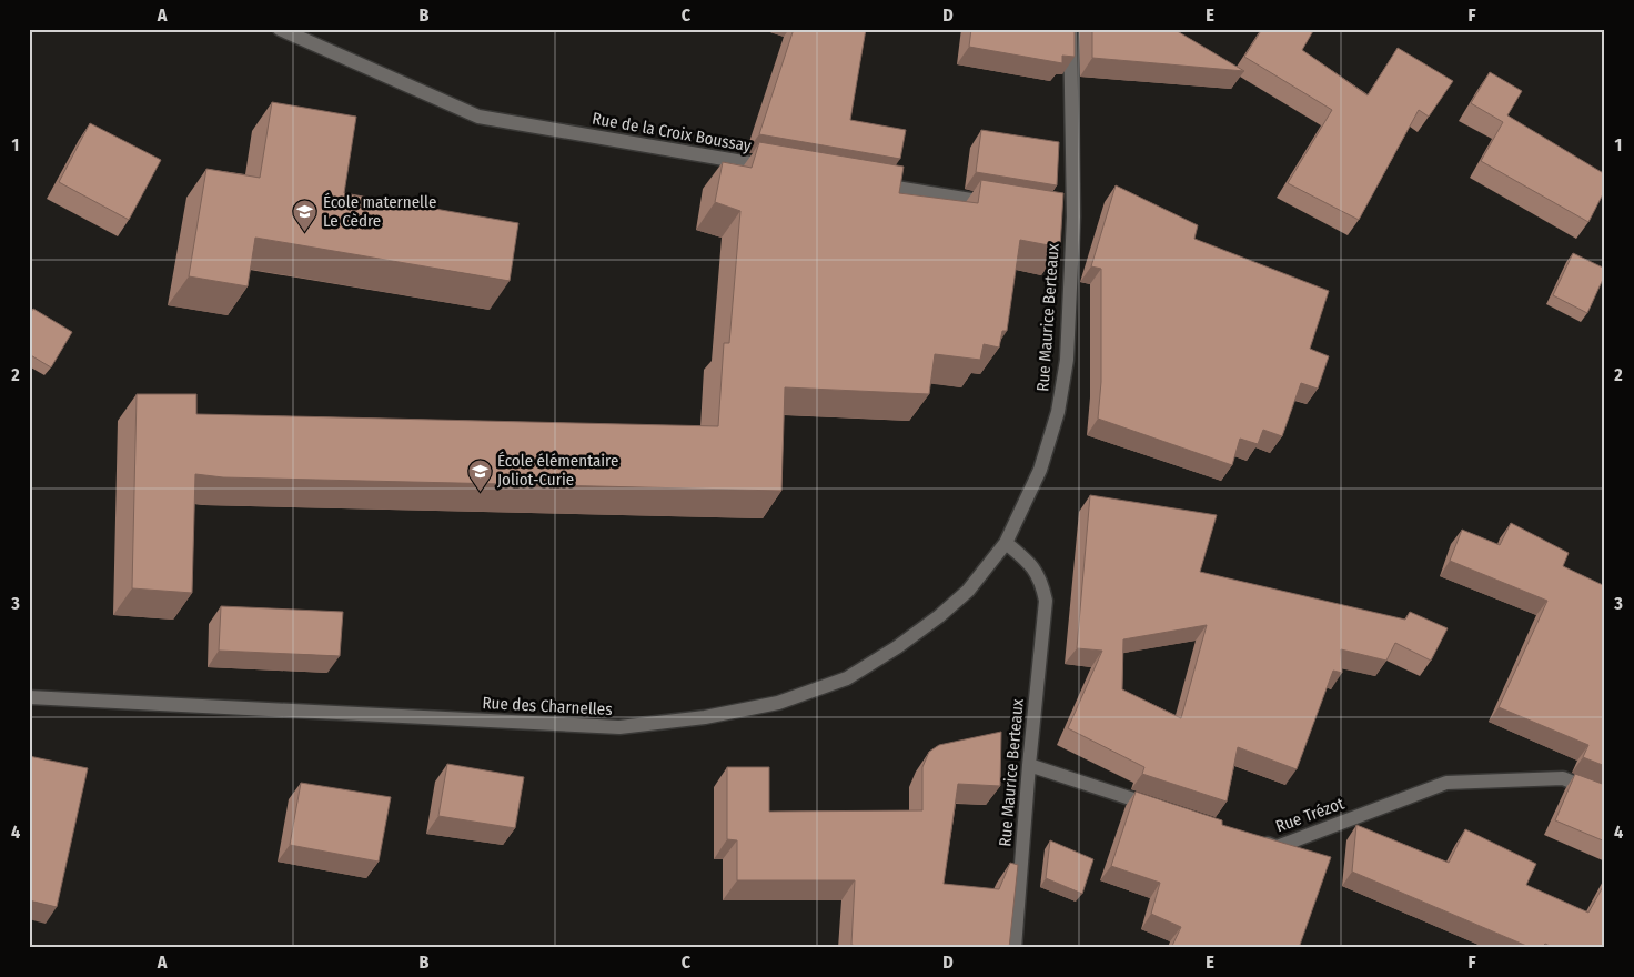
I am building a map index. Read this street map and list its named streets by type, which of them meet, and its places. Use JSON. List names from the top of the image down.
{
  "streets": {
    "street": [
      "Rue de la Croix Boussay",
      "Rue Maurice Berteaux",
      "Rue des Charnelles",
      "Rue Trézot"
    ]
  },
  "crossings": [
    ["Rue Maurice Berteaux", "Rue des Charnelles"]
  ],
  "places": {
    "school or university": ["École maternelle Le Cèdre", "École élémentaire Joliot-Curie"]
  },
  "grid": {
    "columns": [
      "A",
      "B",
      "C",
      "D",
      "E",
      "F"
    ],
    "rows": [
      "1",
      "2",
      "3",
      "4"
    ]
  }
}
